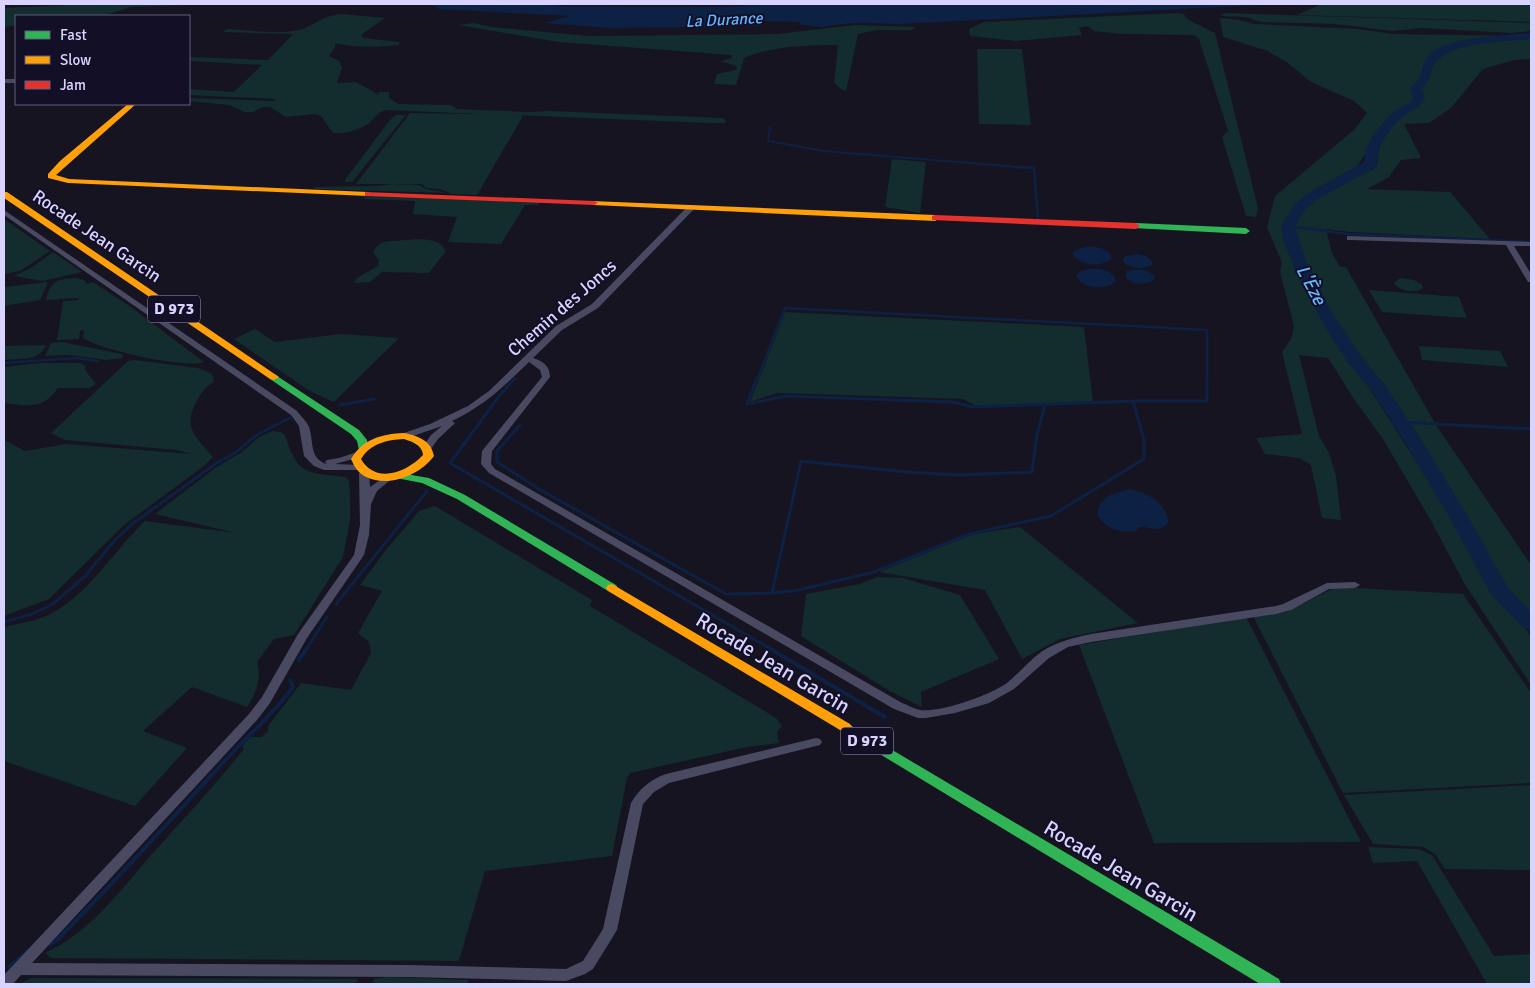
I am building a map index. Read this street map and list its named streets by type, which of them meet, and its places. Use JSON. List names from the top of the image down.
{
  "streets": {
    "main road": ["Rocade Jean Garcin", "D 973"],
    "street": ["Chemin des Joncs"]
  },
  "crossings": [
    ["Rocade Jean Garcin", "Chemin des Joncs"]
  ],
  "water": ["La Durance", "L'Èze"],
  "legend": ["Fast", "Slow", "Jam"]
}
